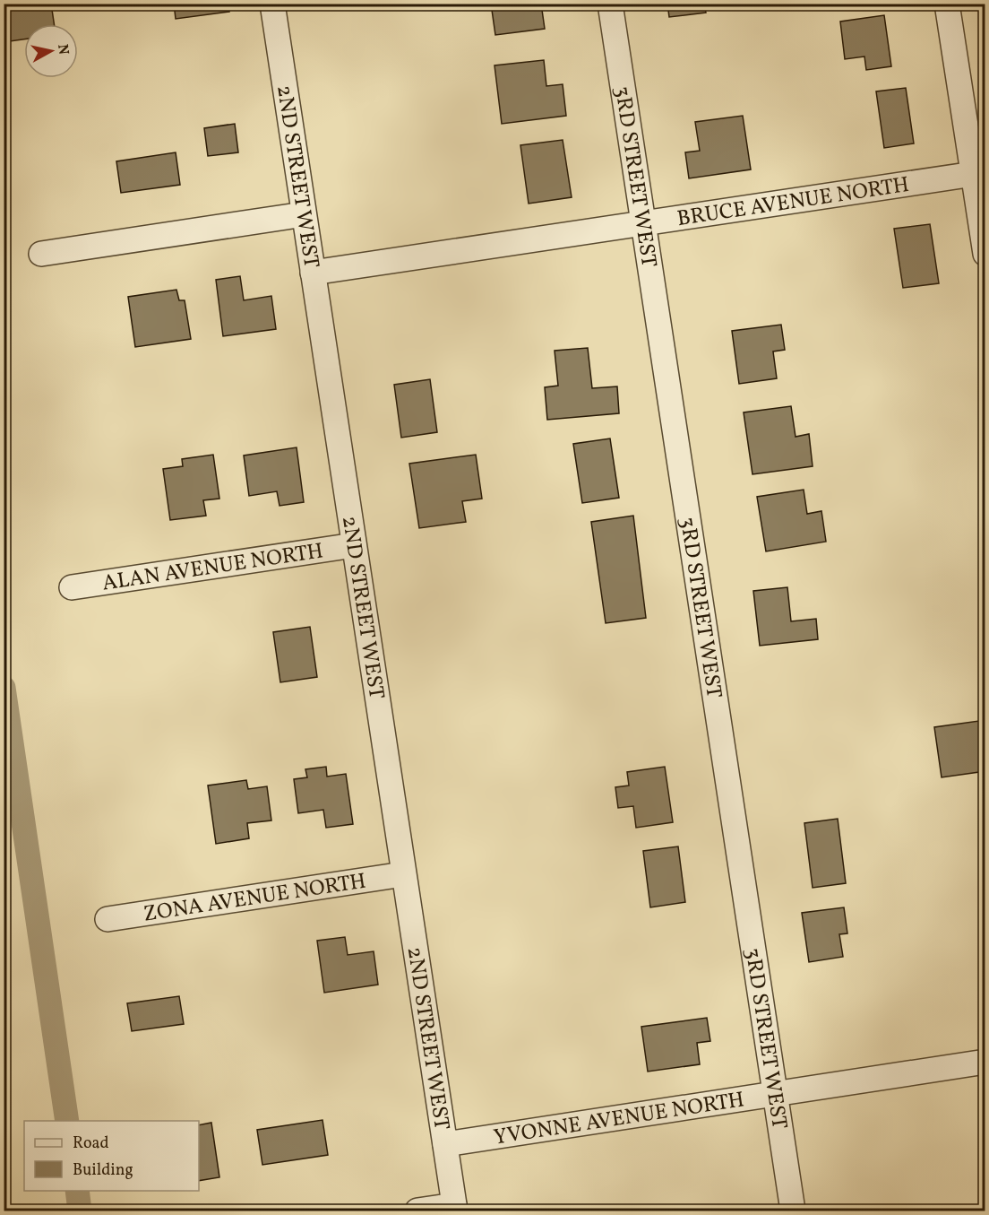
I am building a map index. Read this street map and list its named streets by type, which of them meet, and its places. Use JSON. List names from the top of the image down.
{
  "streets": {
    "street": [
      "2ND STREET WEST",
      "3RD STREET WEST",
      "BRUCE AVENUE NORTH",
      "ALAN AVENUE NORTH",
      "ZONA AVENUE NORTH",
      "YVONNE AVENUE NORTH"
    ]
  },
  "crossings": [
    ["2ND STREET WEST", "BRUCE AVENUE NORTH"],
    ["2ND STREET WEST", "ALAN AVENUE NORTH"],
    ["2ND STREET WEST", "ZONA AVENUE NORTH"],
    ["2ND STREET WEST", "YVONNE AVENUE NORTH"],
    ["3RD STREET WEST", "BRUCE AVENUE NORTH"],
    ["3RD STREET WEST", "YVONNE AVENUE NORTH"]
  ],
  "legend": ["Road", "Building"],
  "north": "right"
}
